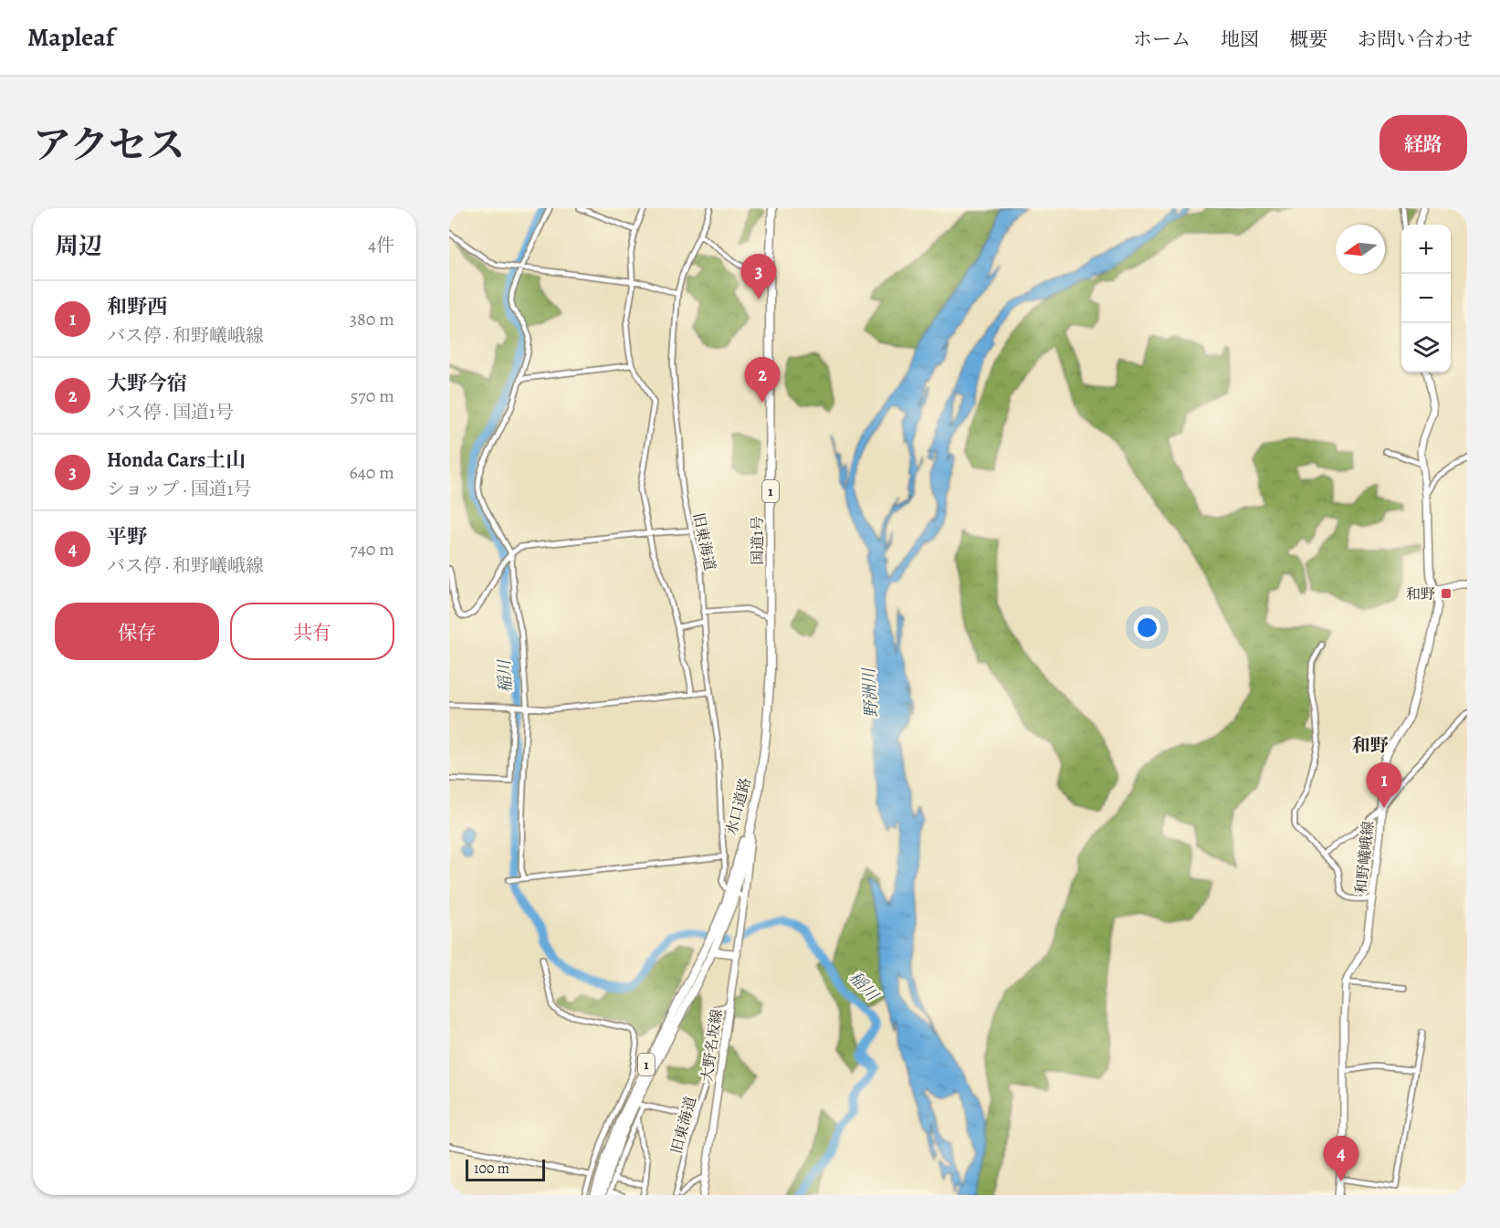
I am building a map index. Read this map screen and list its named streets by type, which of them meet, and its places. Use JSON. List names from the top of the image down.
{
  "streets": {
    "highway": ["1", "国道1号", "水口道路"],
    "main road": ["和野嶬峨線", "大野名坂線"],
    "street": ["旧東海道"]
  },
  "crossings": [
    ["国道1号", "水口道路"],
    ["旧東海道", "水口道路"],
    ["旧東海道", "大野名坂線"],
    ["水口道路", "大野名坂線"]
  ],
  "districts": ["和野"],
  "water": ["稲川", "野洲川"],
  "places": {
    "transit": ["和野"]
  },
  "scale_bar": "100 m",
  "north": "left",
  "page": {
    "header": "Mapleaf",
    "nav": [
      "ホーム",
      "地図",
      "概要",
      "お問い合わせ"
    ],
    "title": "アクセス",
    "buttons": [
      "経路",
      ["保存", "共有"]
    ],
    "heading": ["周辺", "4件"],
    "map_buttons": ["+", "−"],
    "pins": [
      "3",
      "2",
      "1",
      "4"
    ],
    "list": [
      {
        "mark": "1",
        "name": "和野西",
        "note": "バス停 · 和野嶬峨線",
        "value": "380 m"
      },
      {
        "mark": "2",
        "name": "大野今宿",
        "note": "バス停 · 国道1号",
        "value": "570 m"
      },
      {
        "mark": "3",
        "name": "Honda Cars土山",
        "note": "ショップ · 国道1号",
        "value": "640 m"
      },
      {
        "mark": "4",
        "name": "平野",
        "note": "バス停 · 和野嶬峨線",
        "value": "740 m"
      }
    ],
    "scale": "100 m"
  }
}
